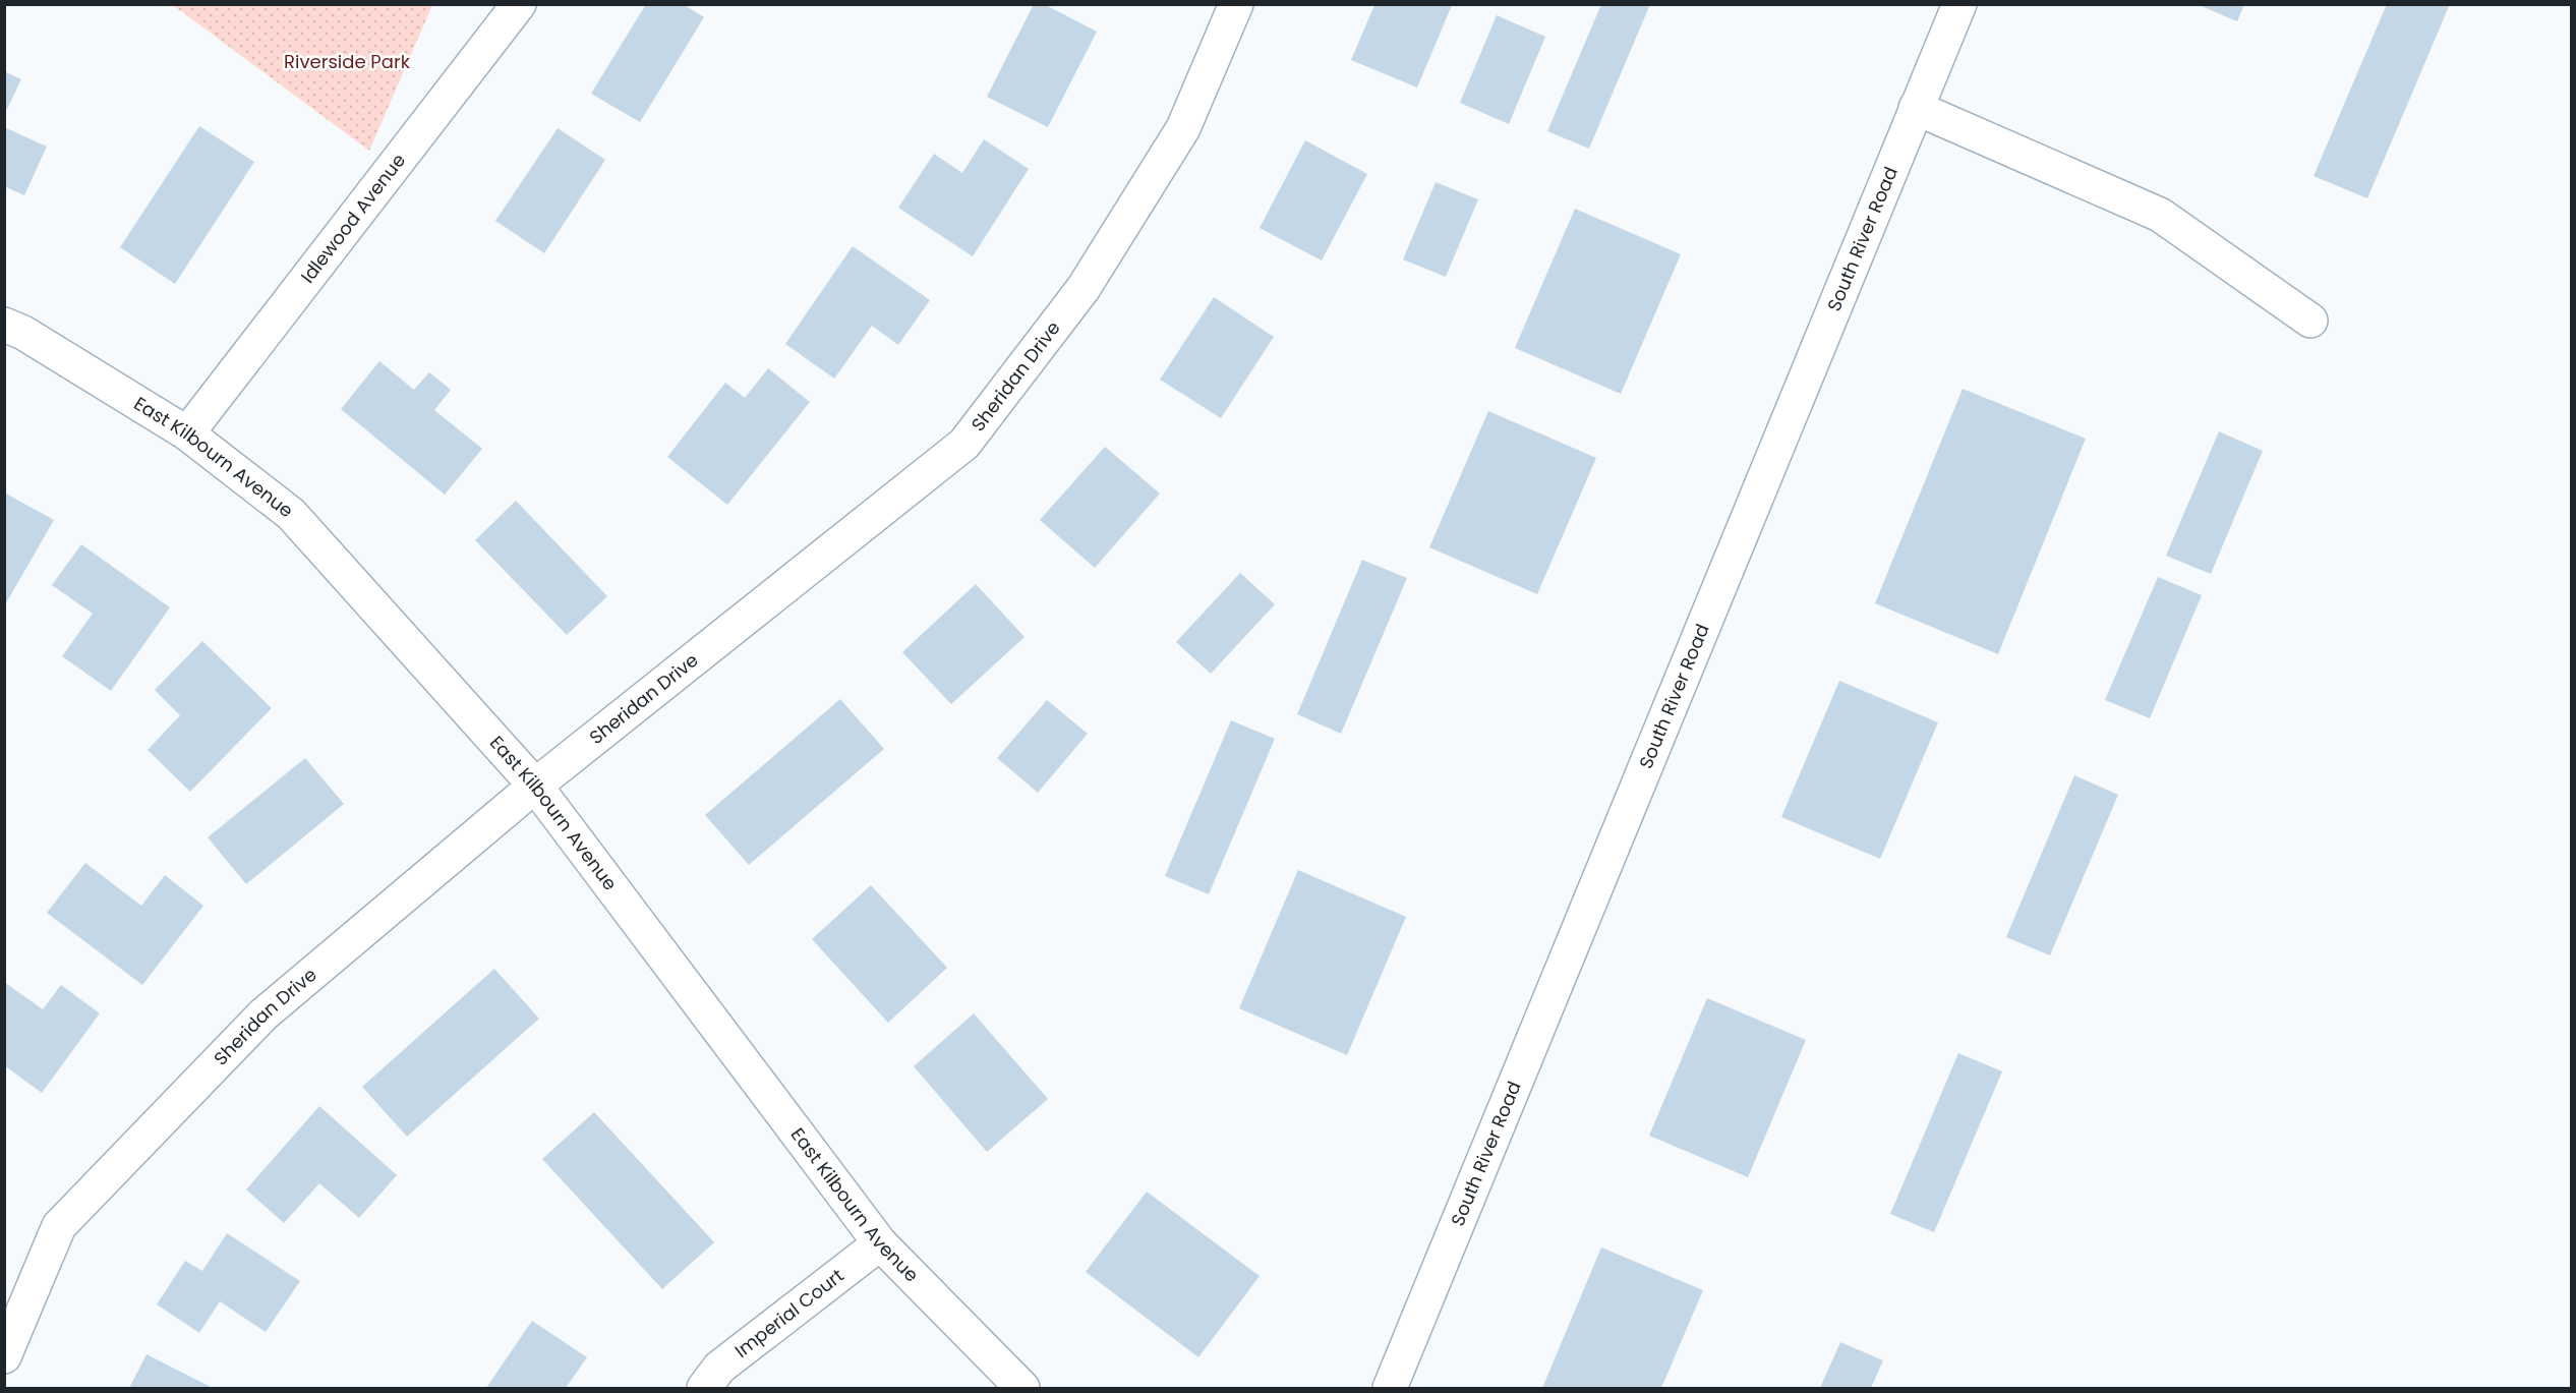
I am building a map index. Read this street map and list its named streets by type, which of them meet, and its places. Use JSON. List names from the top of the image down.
{
  "streets": {
    "street": [
      "Idlewood Avenue",
      "South River Road",
      "Sheridan Drive",
      "East Kilbourn Avenue",
      "Imperial Court"
    ]
  },
  "crossings": [
    ["Idlewood Avenue", "East Kilbourn Avenue"],
    ["Sheridan Drive", "East Kilbourn Avenue"],
    ["East Kilbourn Avenue", "Imperial Court"]
  ],
  "parks": ["Riverside Park"]
}
